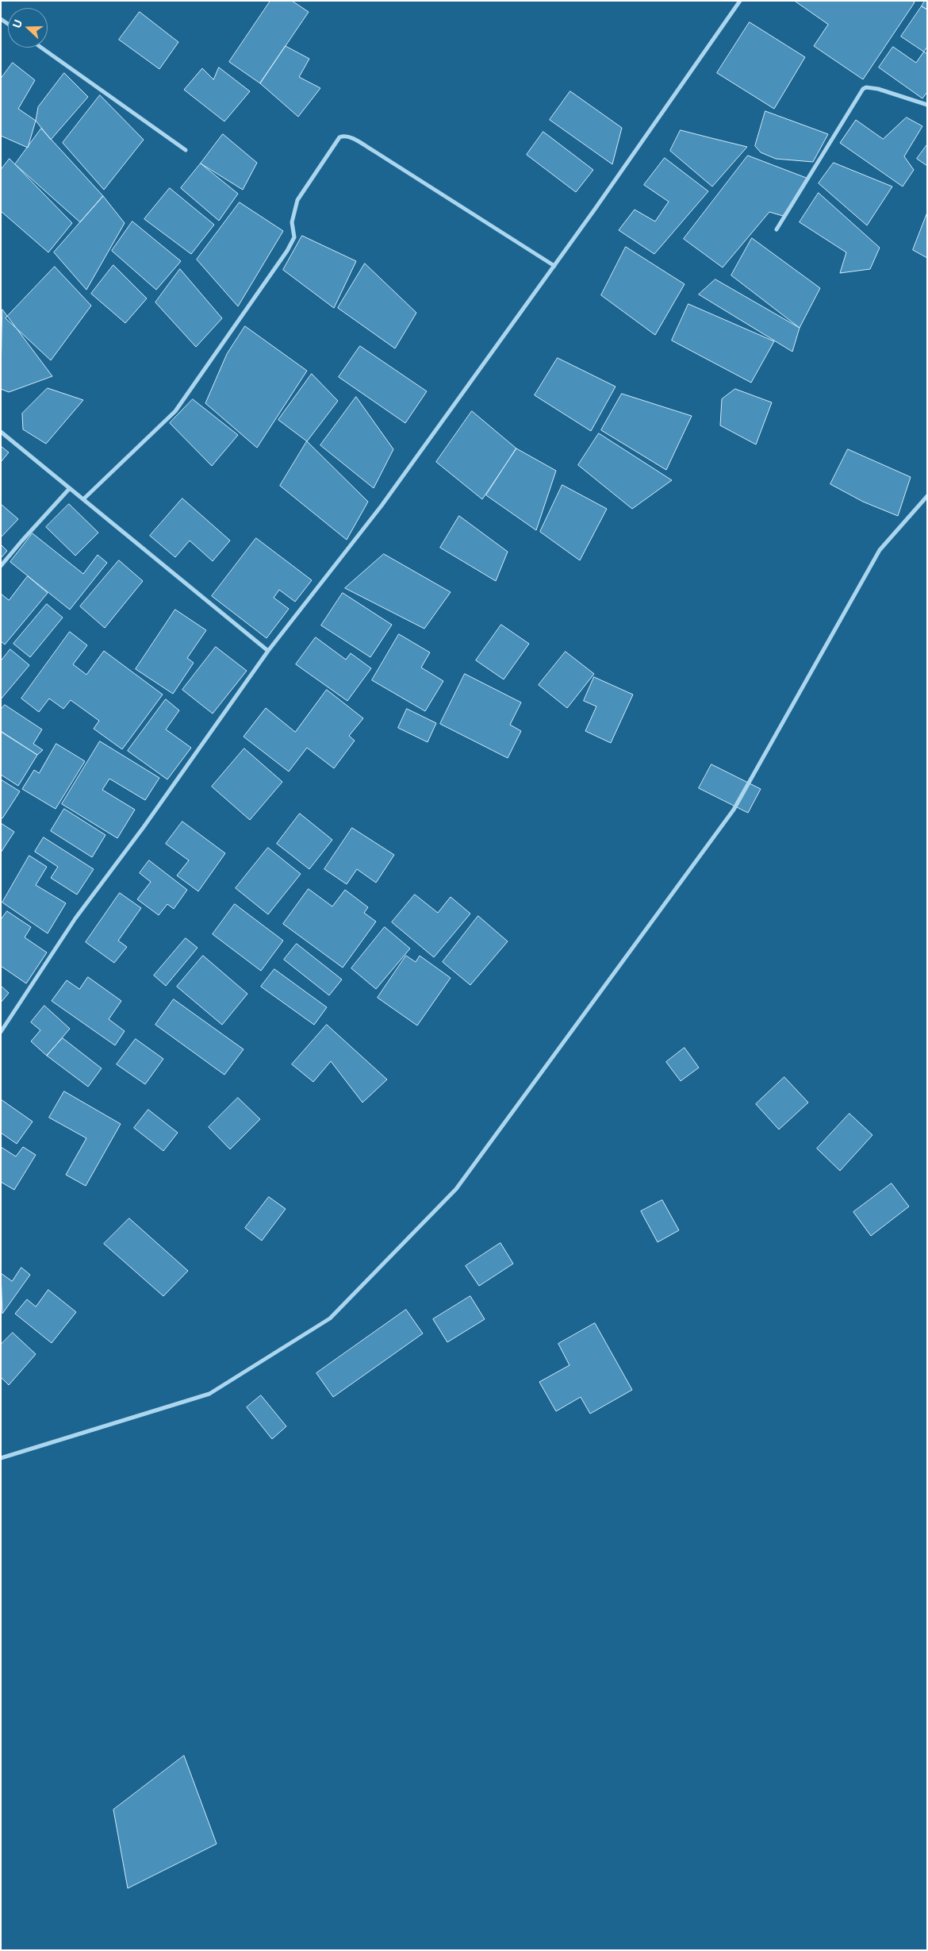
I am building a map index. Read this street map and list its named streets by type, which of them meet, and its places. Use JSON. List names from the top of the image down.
{
  "north": "left"
}
